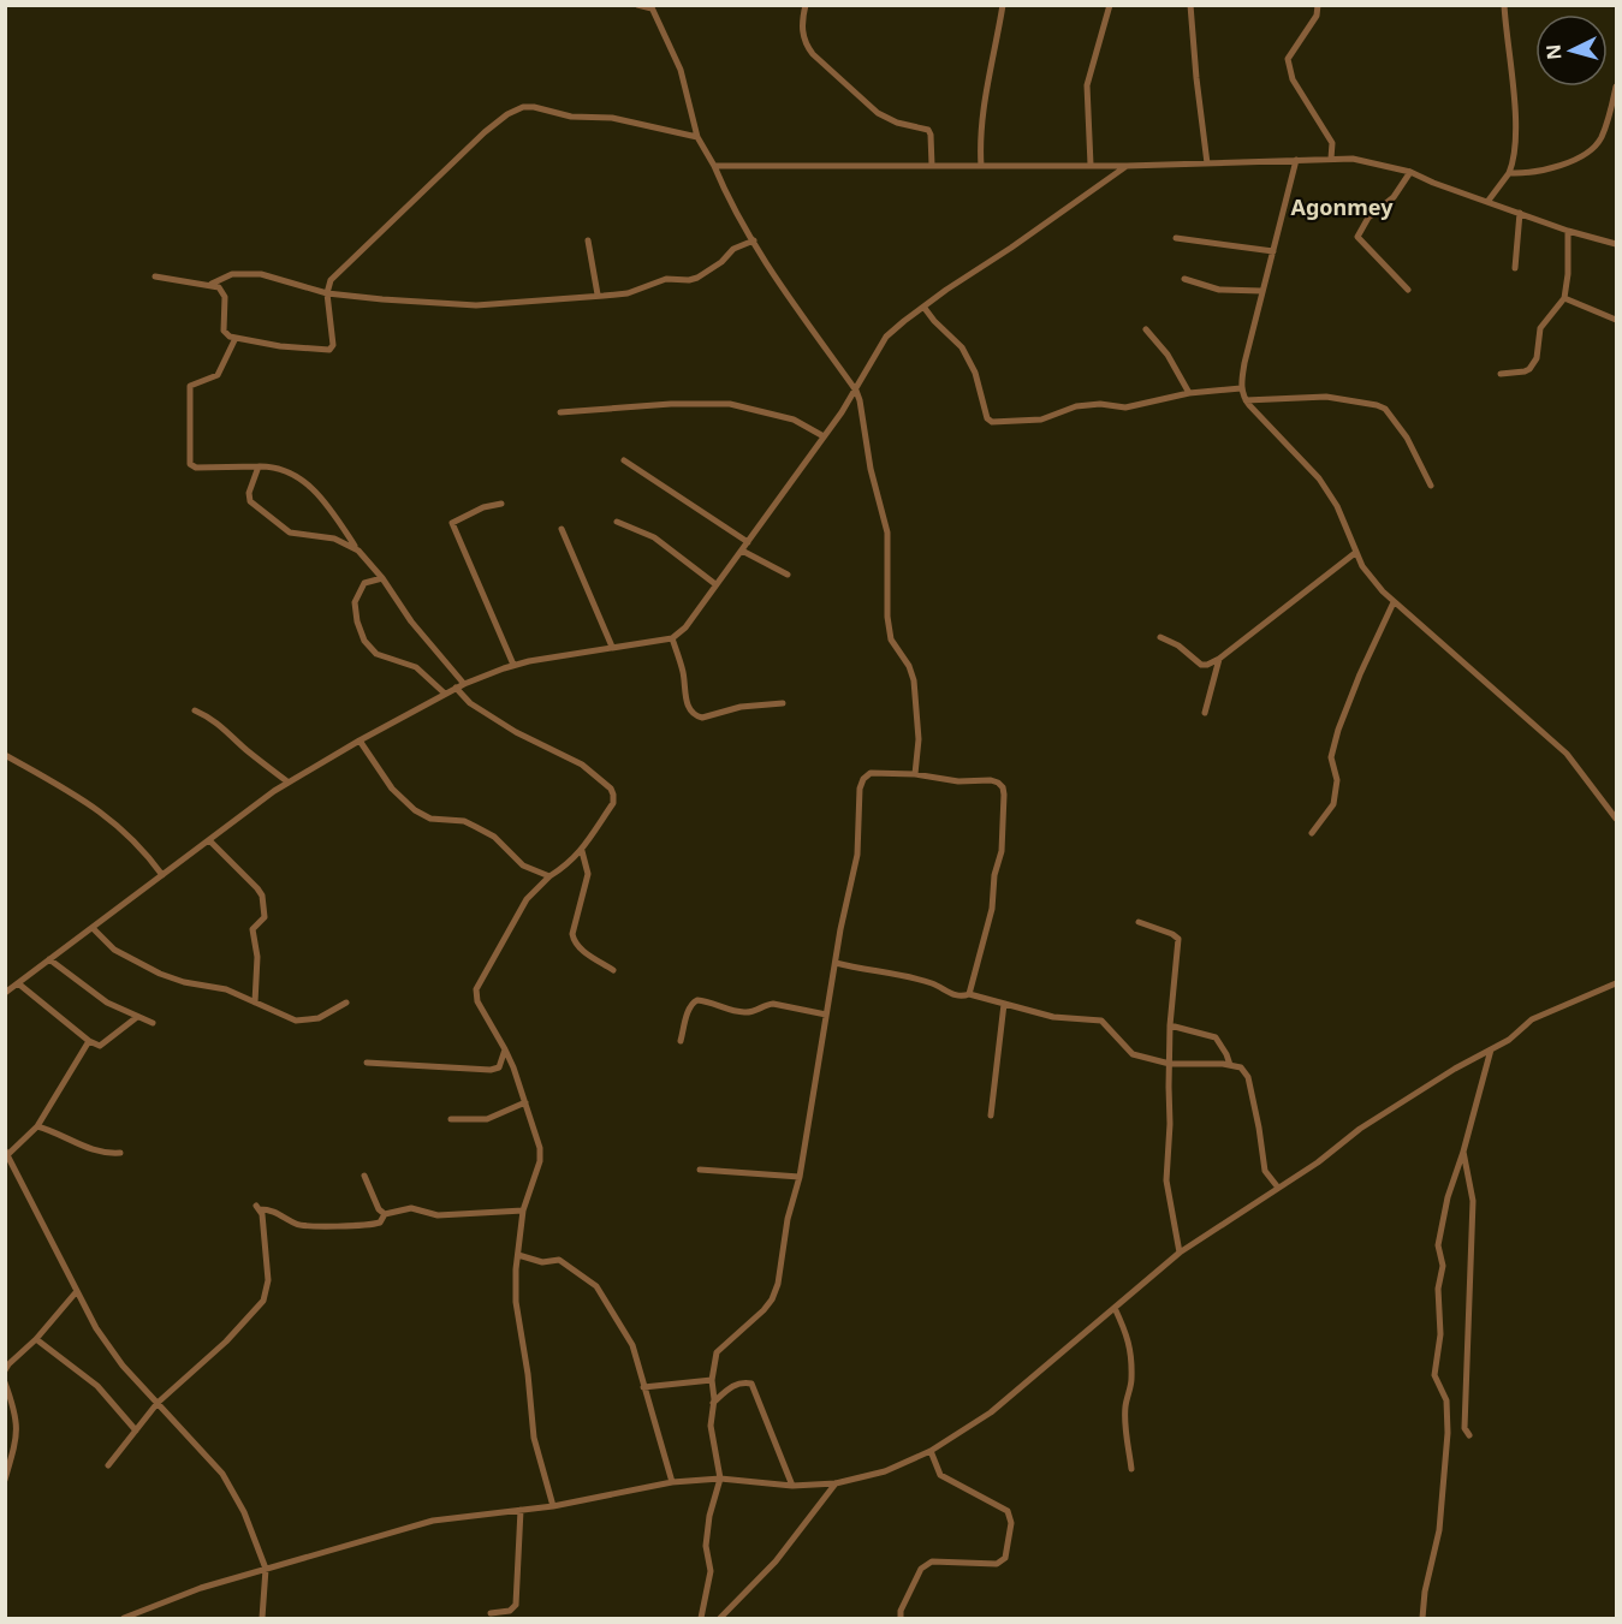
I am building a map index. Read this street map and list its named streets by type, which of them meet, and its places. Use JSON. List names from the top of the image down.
{
  "districts": ["Agonmey"],
  "north": "left"
}
